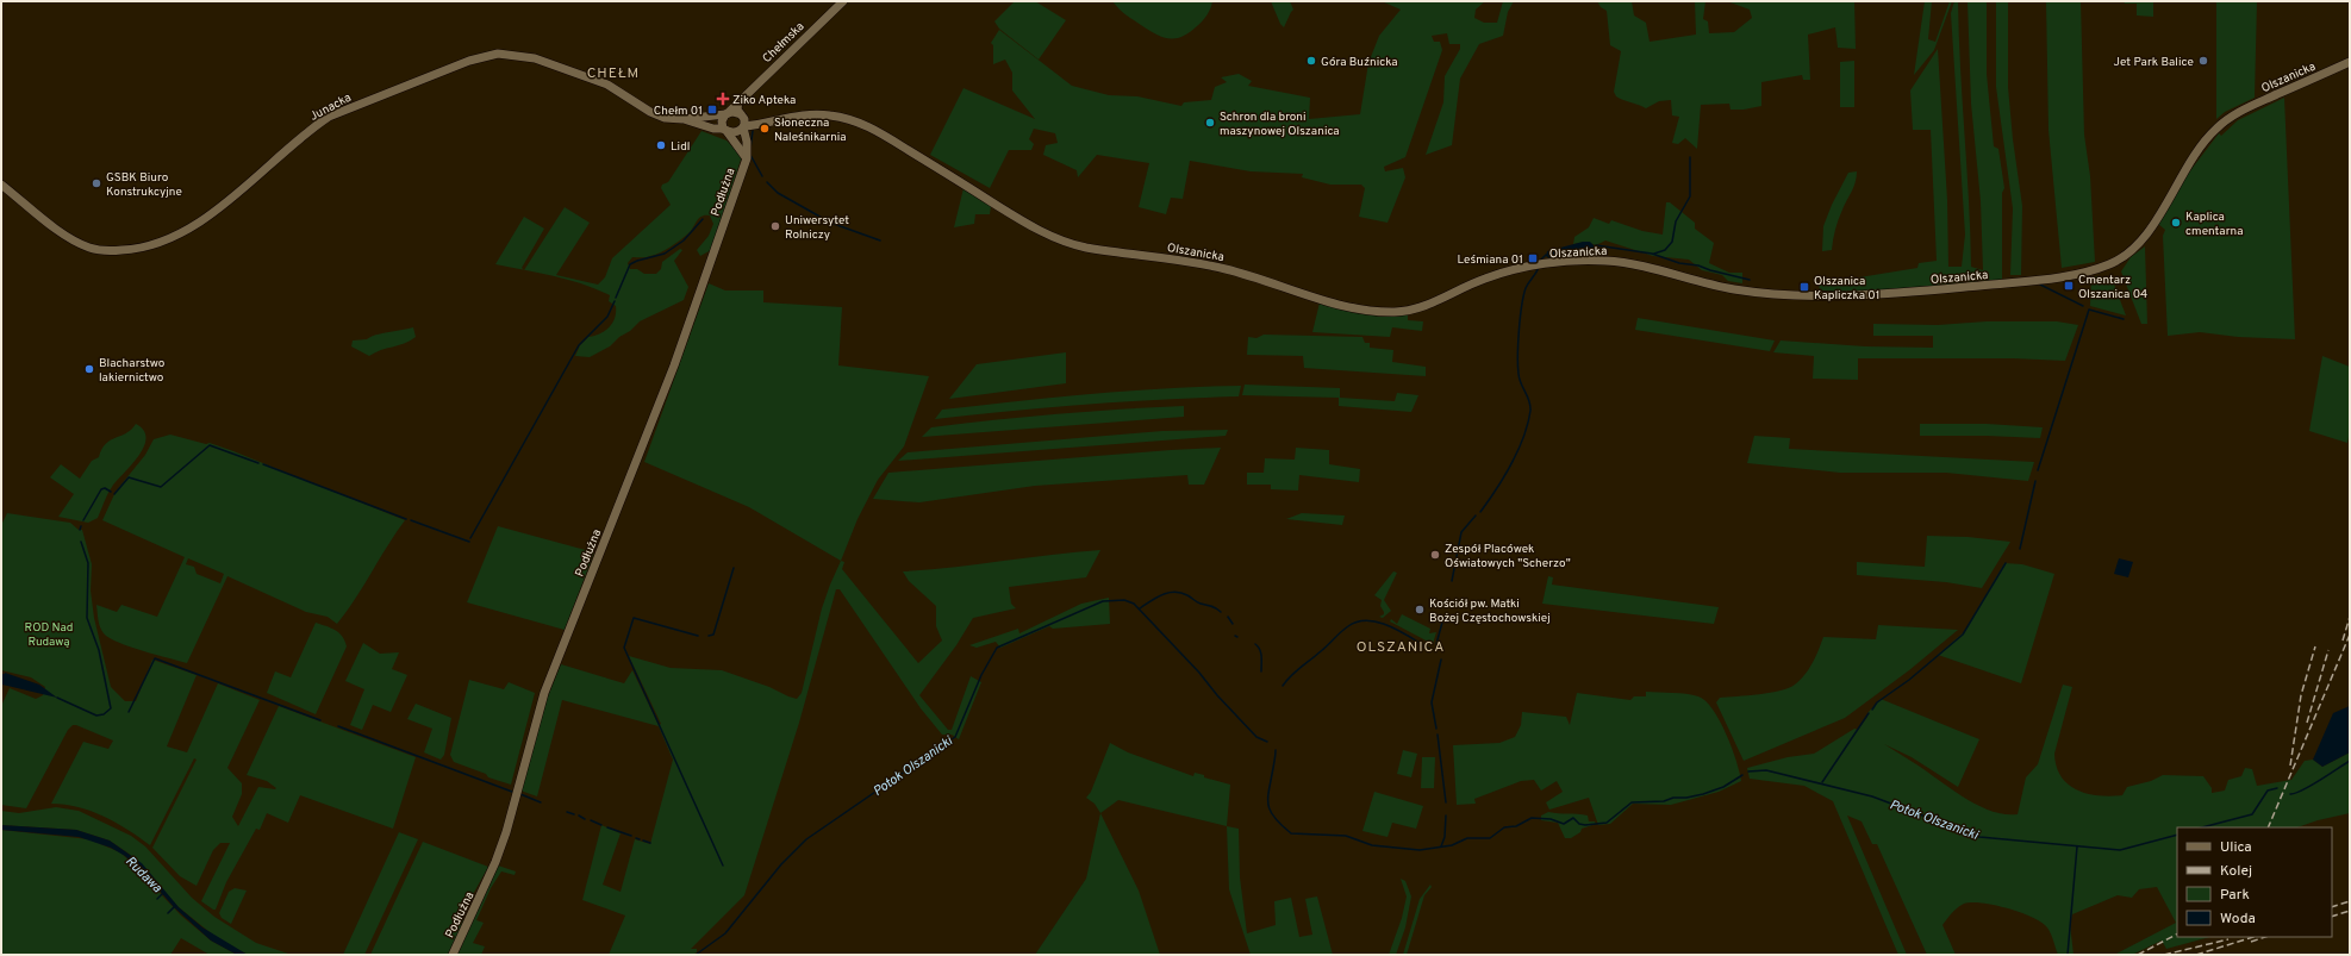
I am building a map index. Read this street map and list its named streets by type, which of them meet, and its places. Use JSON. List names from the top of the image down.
{
  "streets": {
    "street": [
      "Chełmska",
      "Olszanicka",
      "Junacka",
      "Podłużna"
    ]
  },
  "crossings": [
    ["Chełmska", "Olszanicka"],
    ["Chełmska", "Podłużna"],
    ["Olszanicka", "Podłużna"]
  ],
  "districts": ["CHEŁM", "OLSZANICA"],
  "water": ["Potok Olszanicki", "Rudawa"],
  "parks": ["ROD Nad Rudawą"],
  "places": {
    "other": [
      "Góra Buźnicka",
      "Jet Park Balice",
      "Schron dla broni maszynowej Olszanica",
      "Słoneczna Naleśnikarnia",
      "Lidl",
      "GSBK Biuro Konstrukcyjne",
      "Kaplica cmentarna",
      "Uniwersytet Rolniczy",
      "Blacharstwo lakiernictwo",
      "Zespół Placówek Oświatowych \"Scherzo\"",
      "Kościół pw. Matki Bożej Częstochowskiej"
    ],
    "health": ["Ziko Apteka"],
    "transit": [
      "Chełm 01",
      "Leśmiana 01",
      "Cmentarz Olszanica 04",
      "Olszanica Kapliczka 01"
    ]
  },
  "legend": [
    "Ulica",
    "Kolej",
    "Park",
    "Woda"
  ]
}
